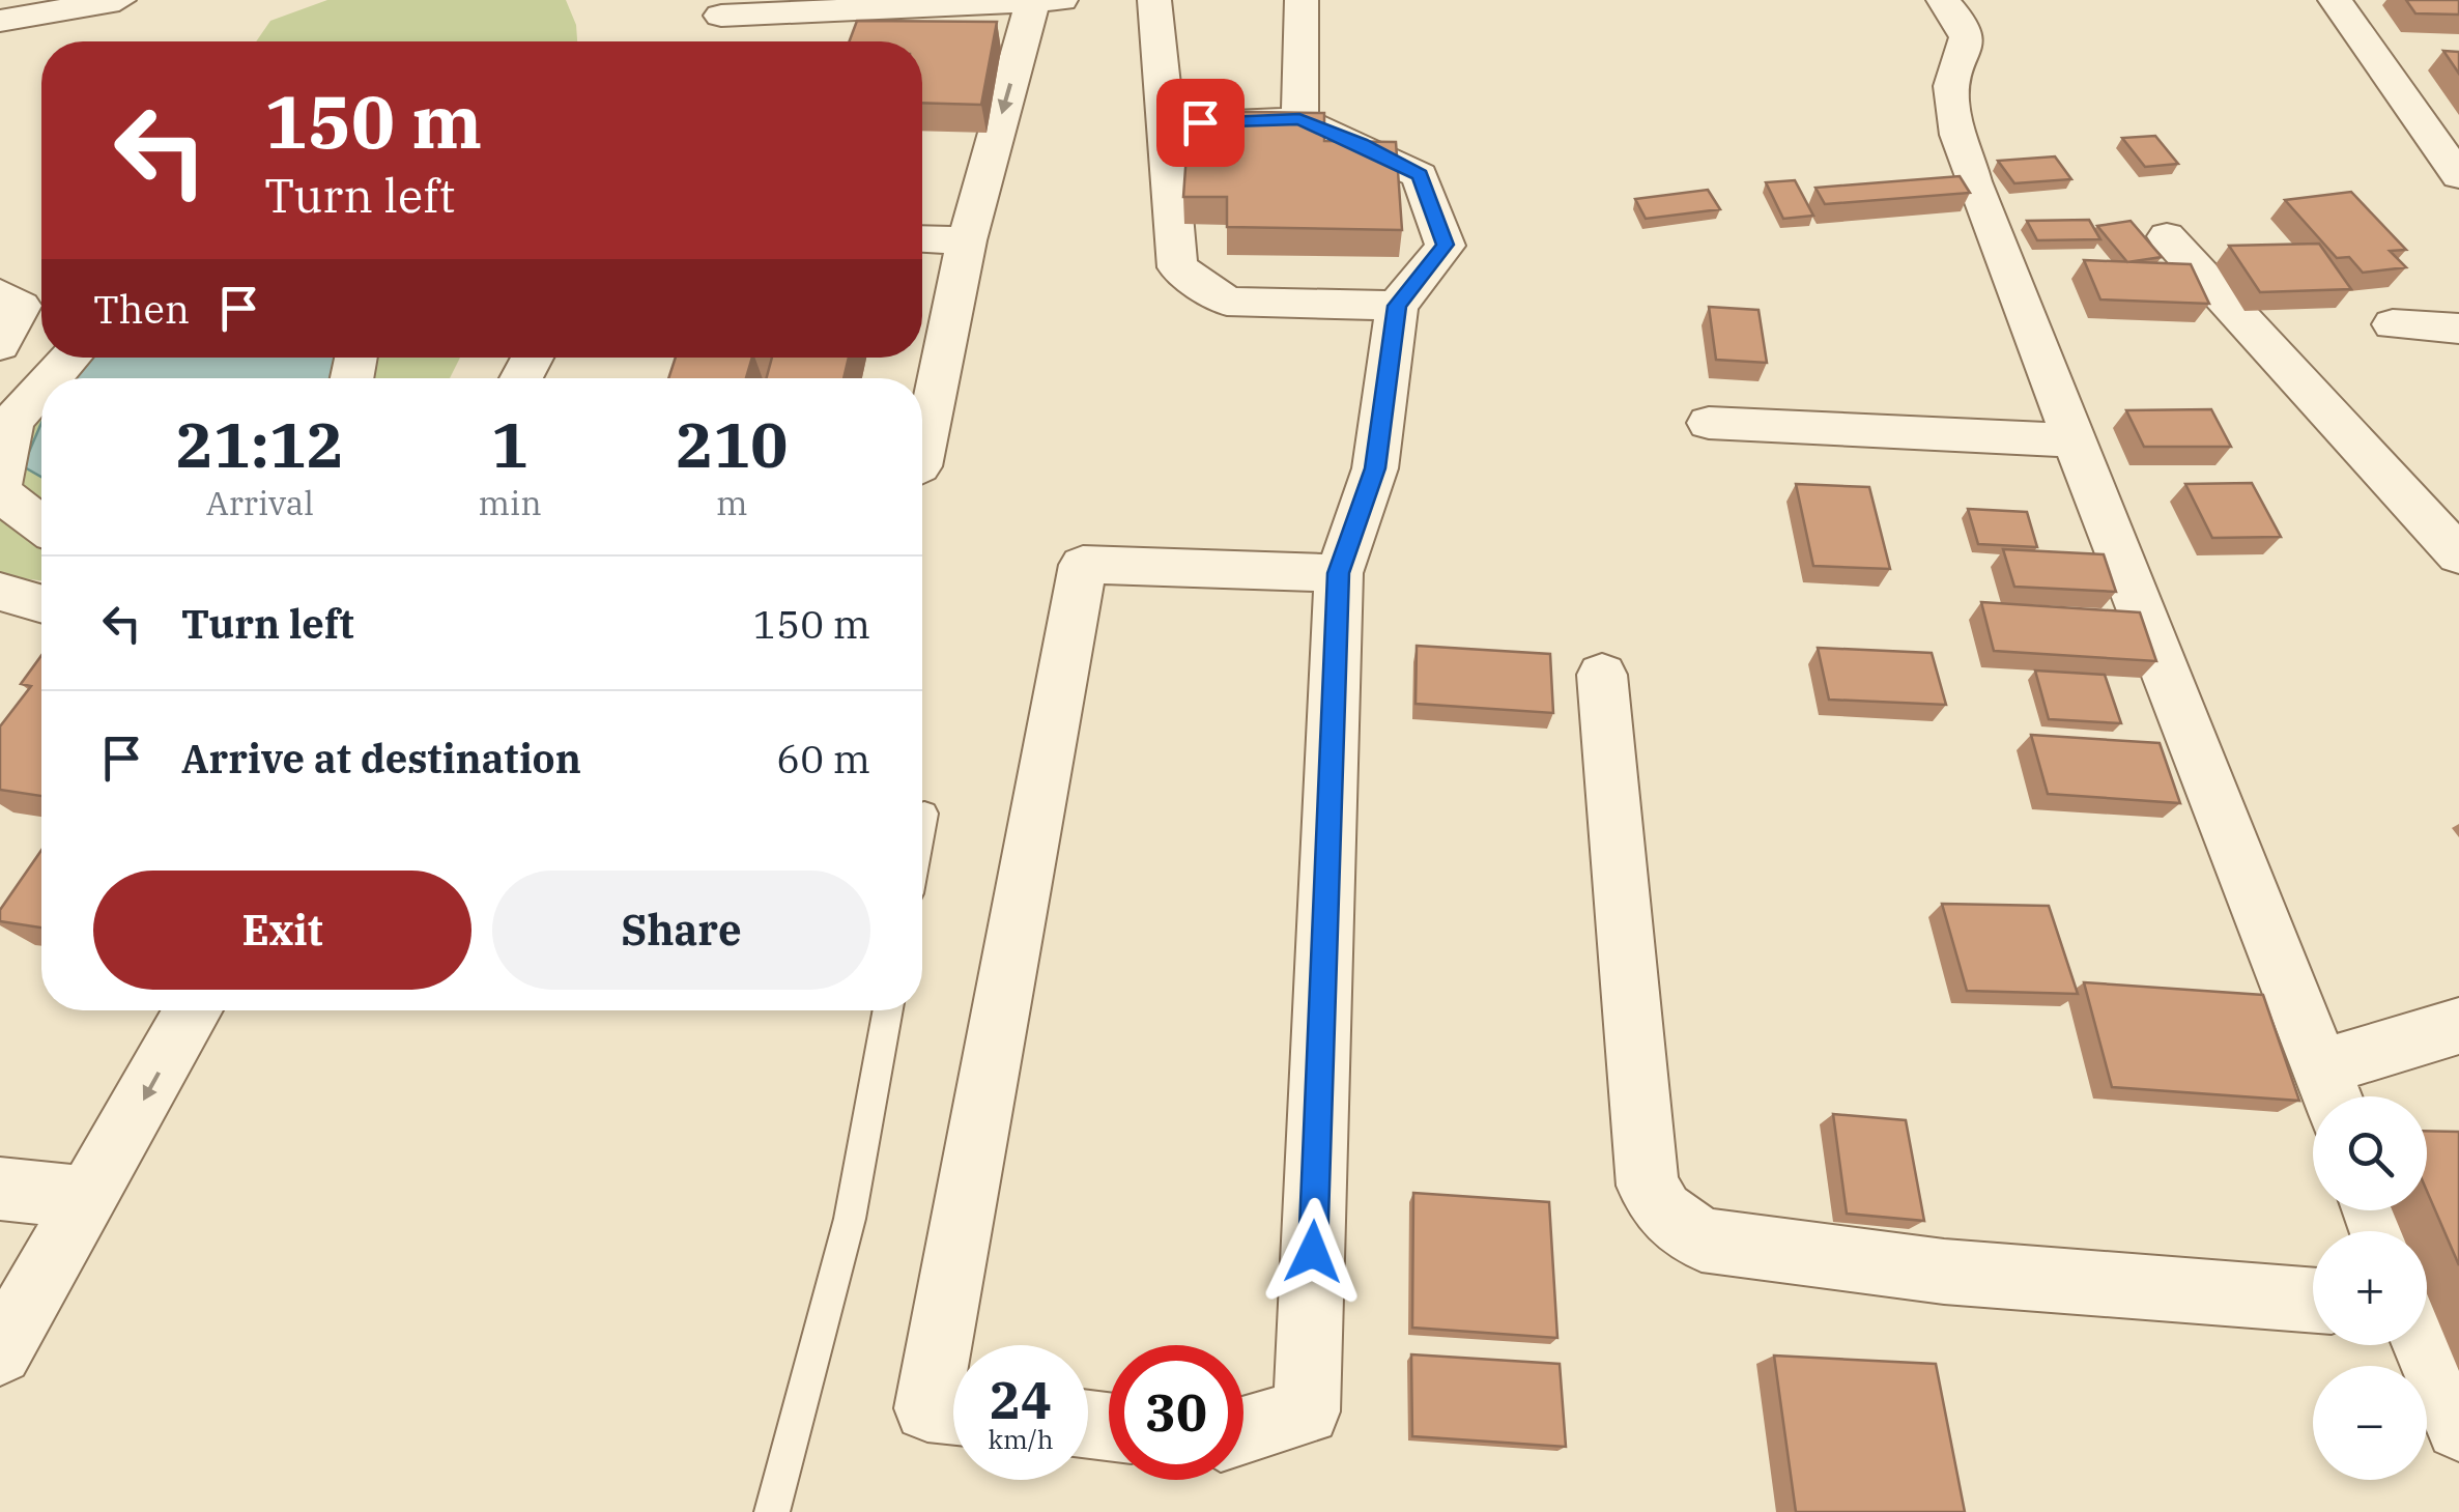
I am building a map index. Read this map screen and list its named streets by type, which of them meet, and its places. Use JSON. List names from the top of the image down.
{
  "page": {
    "turn": ["150 m", "Turn left"],
    "then": "Then",
    "eta": [
      "21:12",
      "Arrival",
      "1",
      "min",
      "210",
      "m"
    ],
    "list": [
      {
        "name": "Turn left",
        "value": "150 m"
      },
      {
        "name": "Arrive at destination",
        "value": "60 m"
      }
    ],
    "buttons": ["Exit", "Share"],
    "map_buttons": ["+", "−"],
    "speed": "24 km/h",
    "limit": "30"
  }
}
